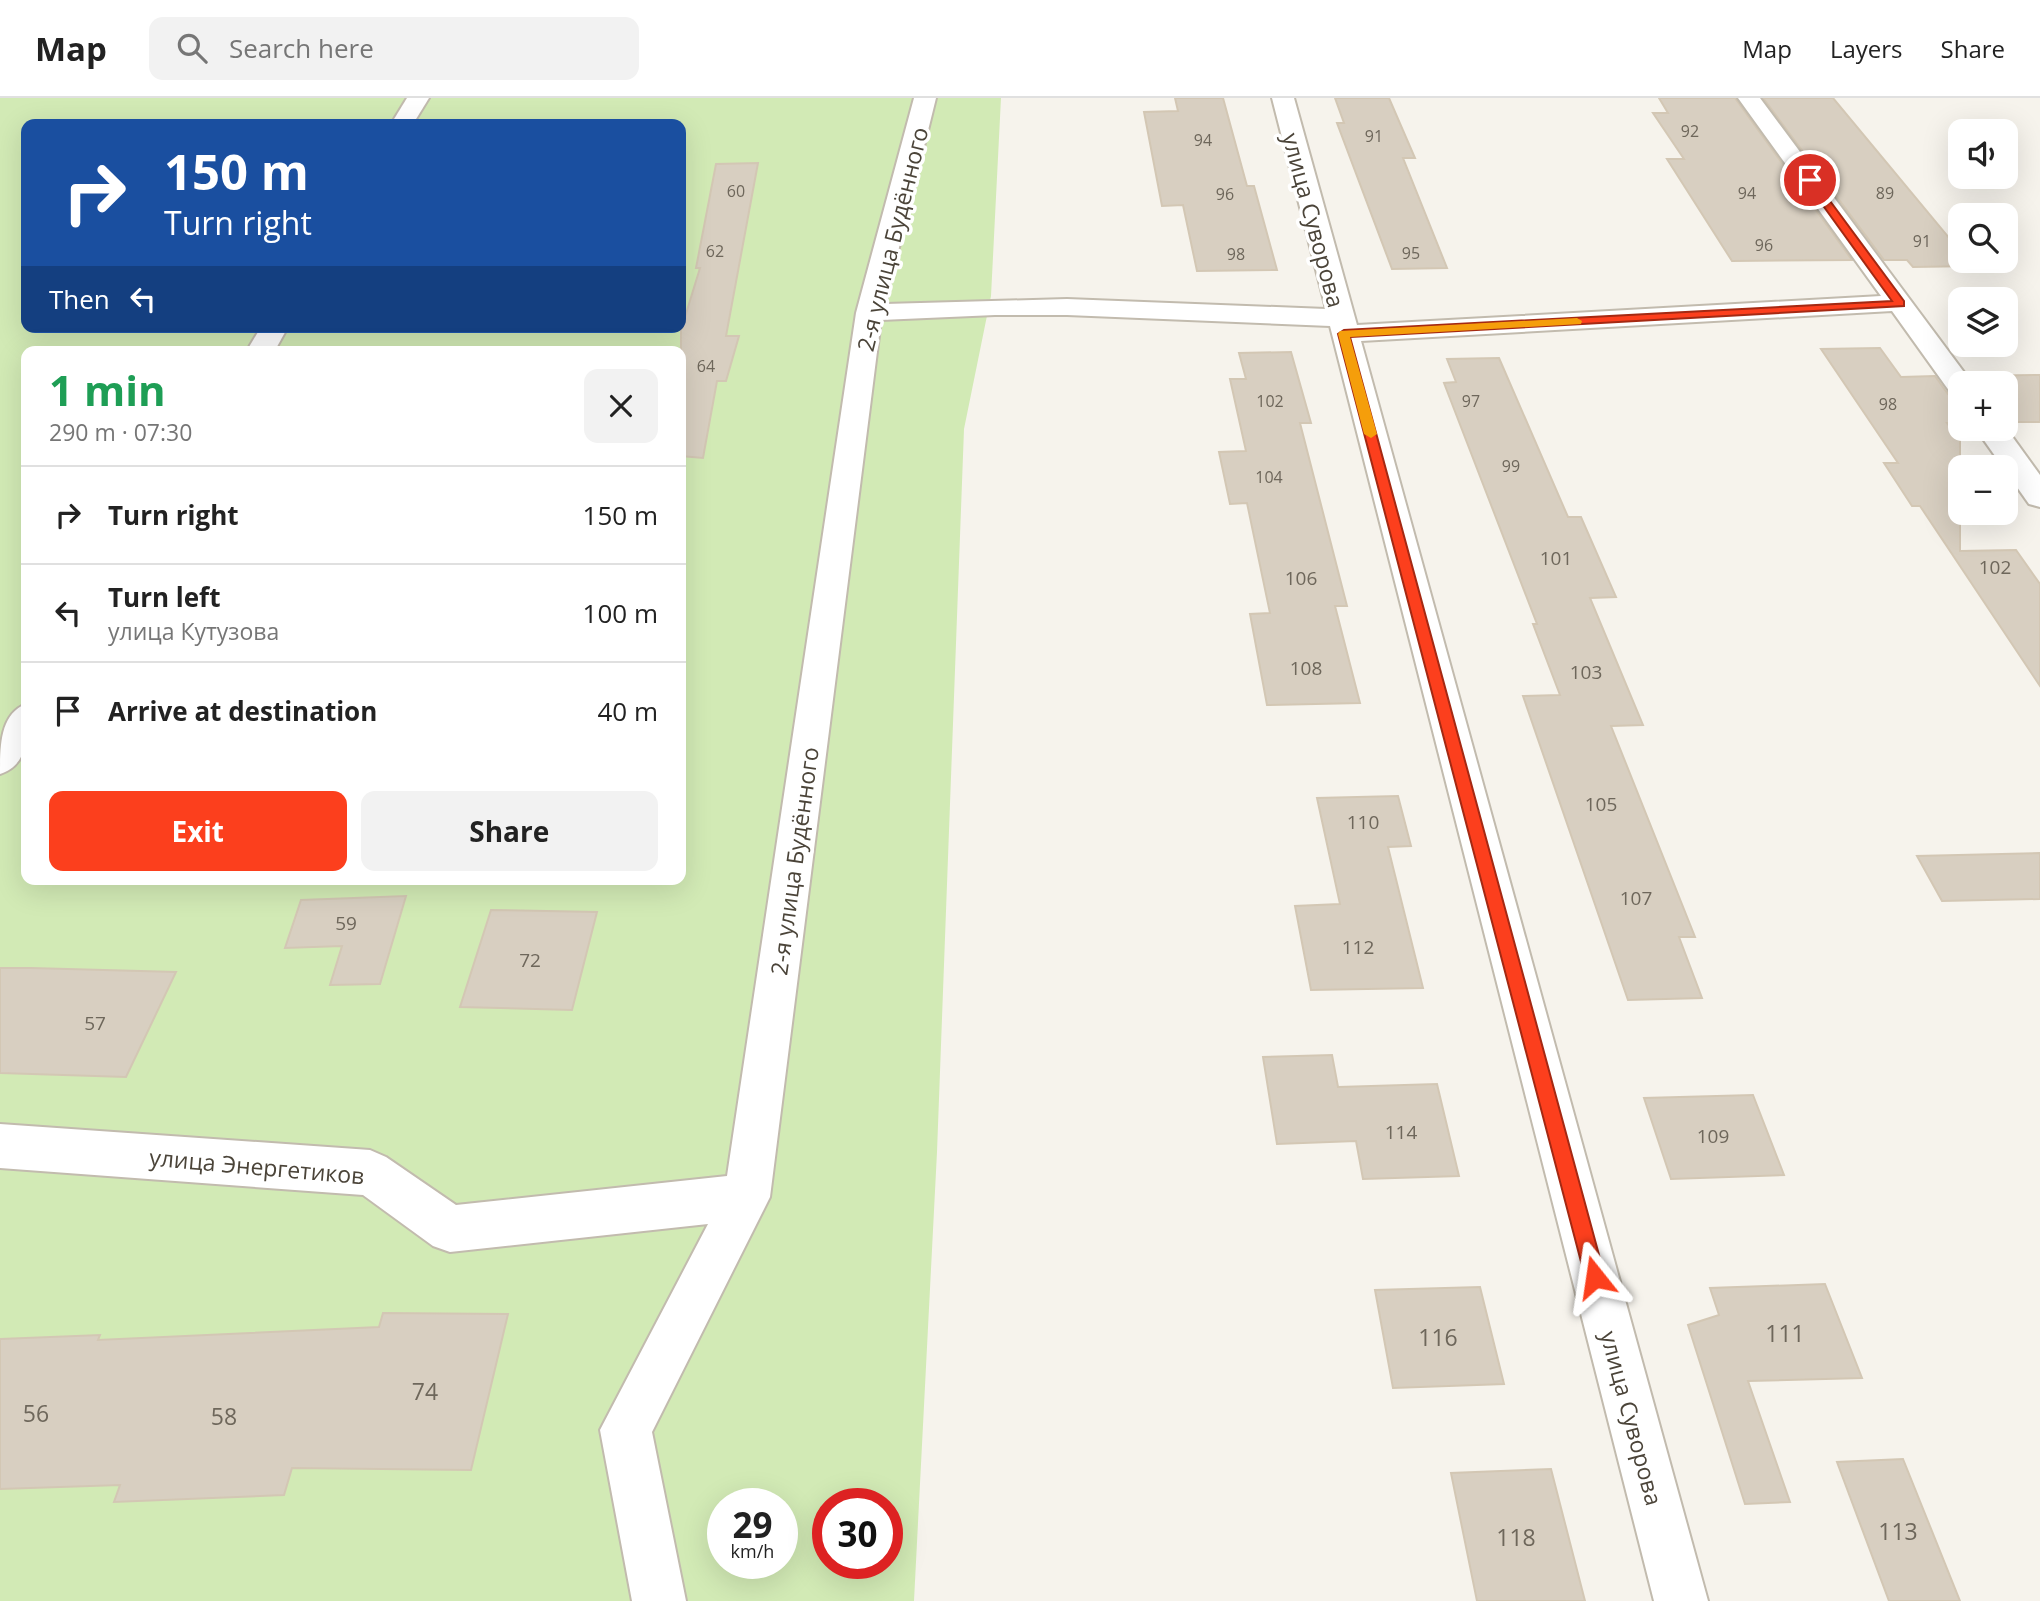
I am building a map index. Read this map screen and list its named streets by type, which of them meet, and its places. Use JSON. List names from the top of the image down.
{
  "streets": {
    "street": ["улица Суворова", "2-я улица Будённого", "улица Энергетиков"]
  },
  "crossings": [
    ["2-я улица Будённого", "улица Энергетиков"]
  ],
  "house_numbers": [
    "92",
    "91",
    "94",
    "60",
    "94",
    "89",
    "96",
    "91",
    "96",
    "62",
    "95",
    "98",
    "64",
    "102",
    "97",
    "98",
    "99",
    "104",
    "101",
    "102",
    "106",
    "108",
    "103",
    "105",
    "110",
    "107",
    "59",
    "112",
    "72",
    "57",
    "114",
    "109",
    "111",
    "116",
    "74",
    "56",
    "58",
    "113",
    "118"
  ],
  "page": {
    "header": "Map",
    "search": "Search here",
    "nav": ["Map", "Layers", "Share"],
    "map_buttons": ["+", "−"],
    "turn": ["150 m", "Turn right"],
    "then": "Then",
    "heading": ["1 min", "290 m · 07:30"],
    "list": [
      {
        "name": "Turn right",
        "value": "150 m"
      },
      {
        "name": "Turn left",
        "note": "улица Кутузова",
        "value": "100 m"
      },
      {
        "name": "Arrive at destination",
        "value": "40 m"
      }
    ],
    "buttons": ["Exit", "Share"],
    "speed": "29 km/h",
    "limit": "30"
  }
}
